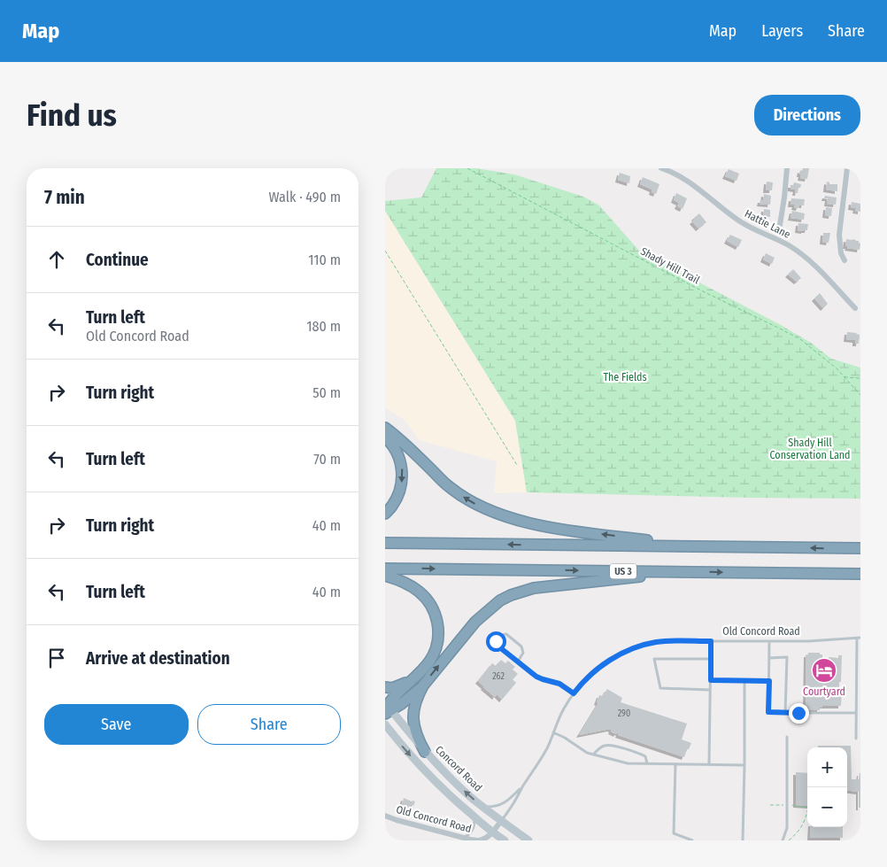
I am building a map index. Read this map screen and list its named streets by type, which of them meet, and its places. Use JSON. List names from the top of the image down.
{
  "streets": {
    "highway": ["US 3"],
    "main road": ["Concord Road"],
    "street": ["Hattie Lane", "Old Concord Road"],
    "path": ["Shady Hill Trail"]
  },
  "crossings": [
    ["Old Concord Road", "Concord Road"]
  ],
  "parks": ["The Fields", "Shady Hill Conservation Land"],
  "places": {
    "hotel": ["Courtyard"]
  },
  "house_numbers": ["262", "290"],
  "page": {
    "header": "Map",
    "nav": ["Map", "Layers", "Share"],
    "buttons": [
      "Directions",
      ["Save", "Share"]
    ],
    "title": "Find us",
    "heading": ["7 min", "Walk · 490 m"],
    "list": [
      ["Continue", "110 m"],
      ["Turn left", "Old Concord Road", "180 m"],
      ["Turn right", "50 m"],
      ["Turn left", "70 m"],
      ["Turn right", "40 m"],
      ["Turn left", "40 m"],
      "Arrive at destination"
    ],
    "map_buttons": ["+", "−"]
  }
}
